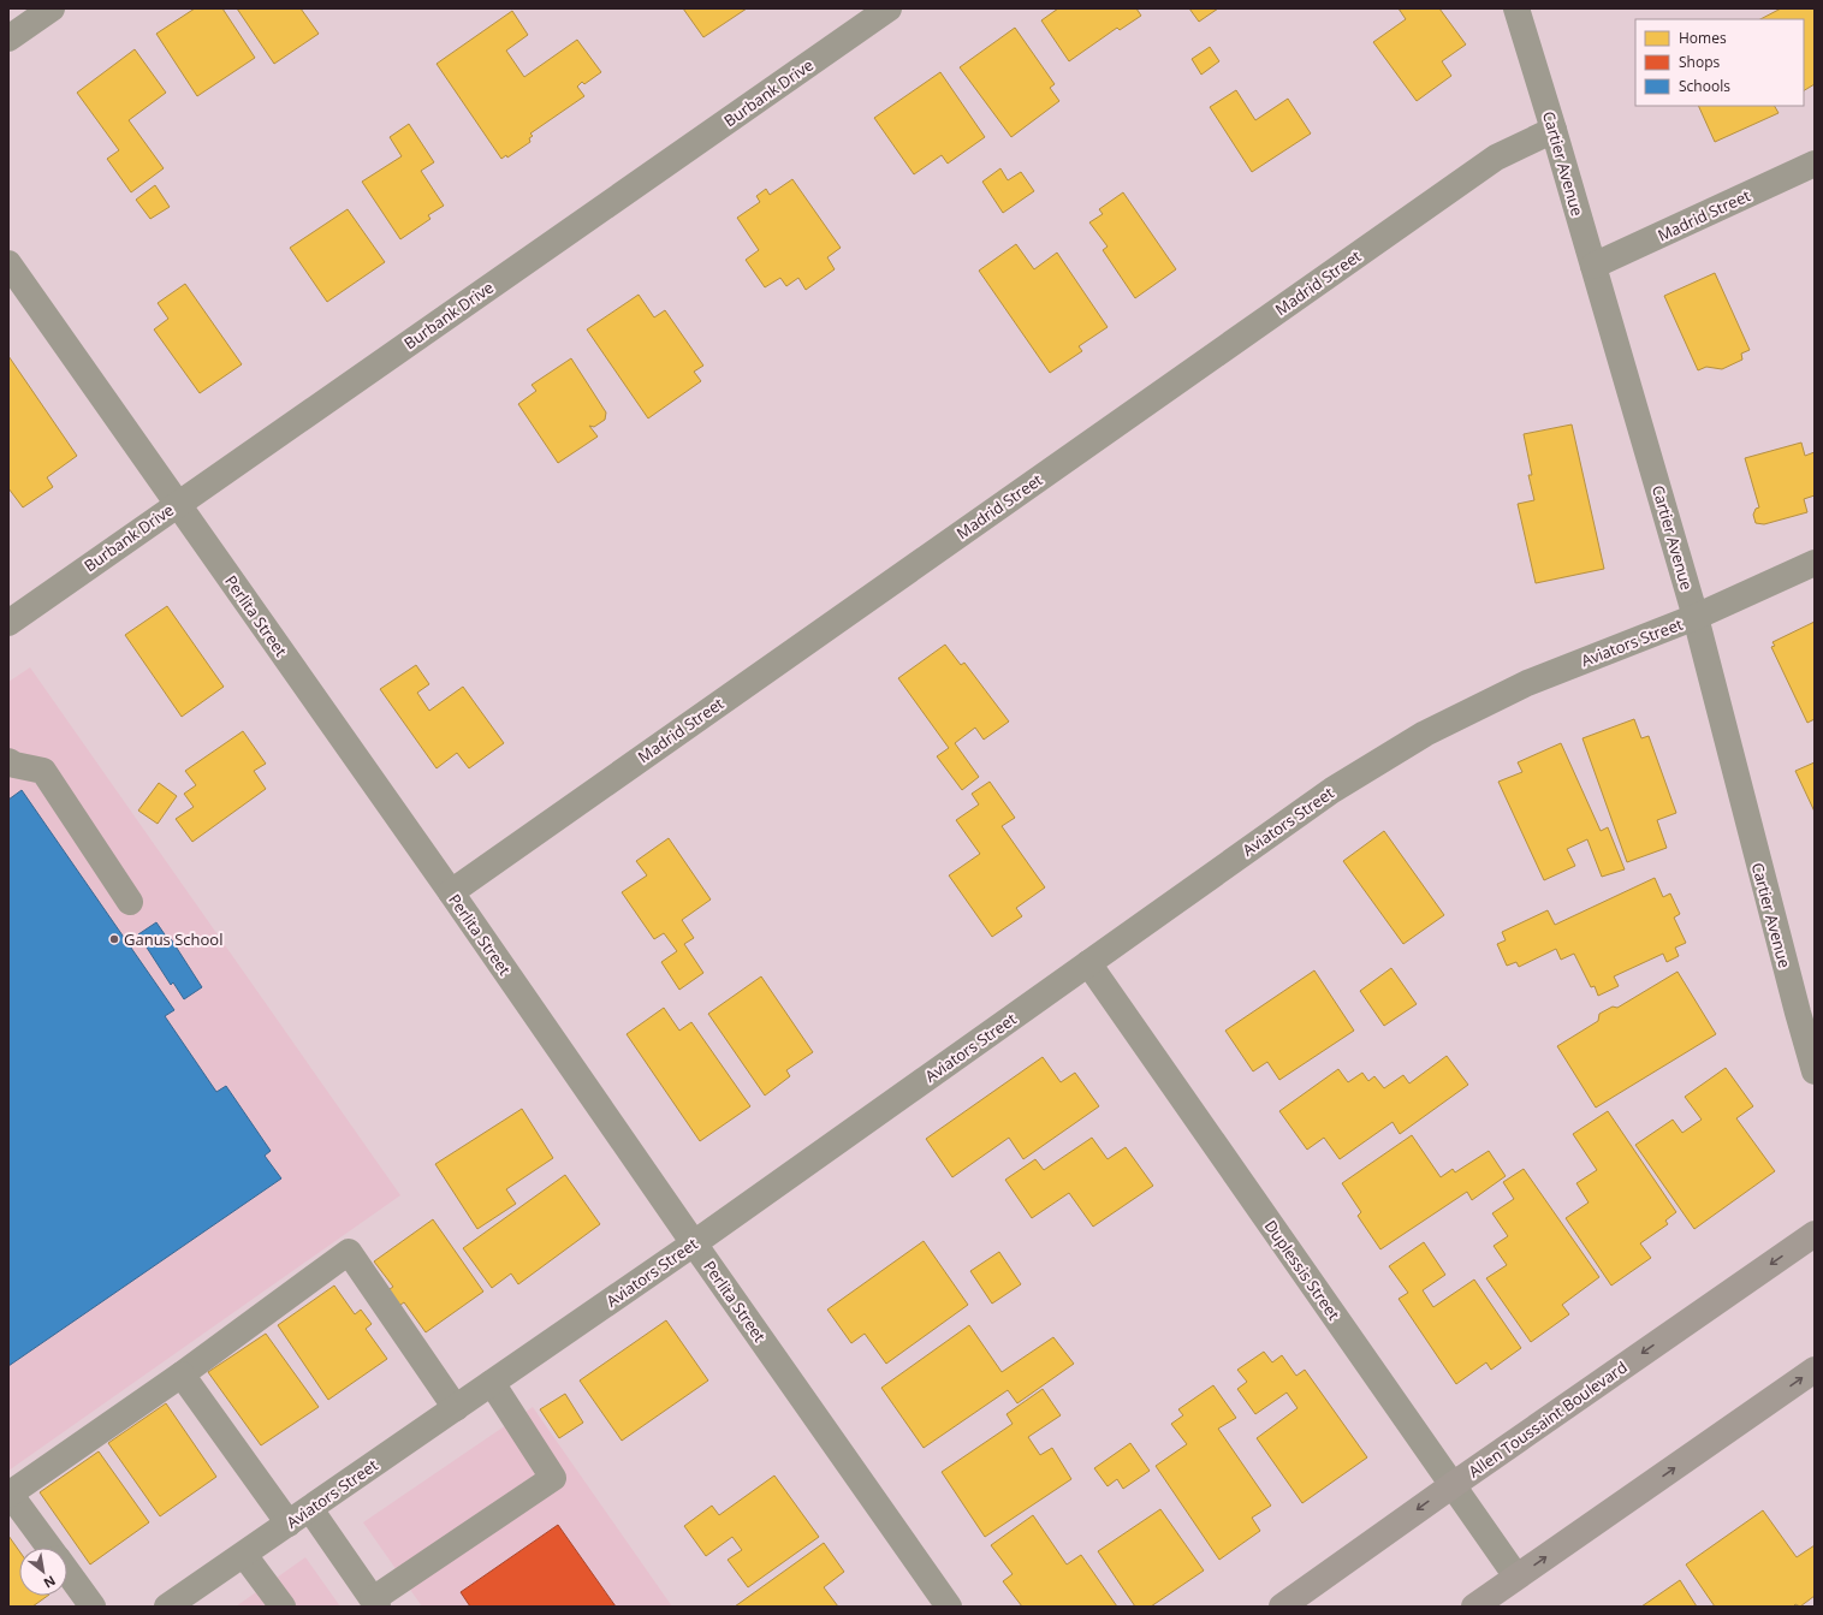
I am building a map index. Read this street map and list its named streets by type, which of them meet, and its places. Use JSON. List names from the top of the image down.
{
  "streets": {
    "main road": ["Allen Toussaint Boulevard"],
    "street": [
      "Burbank Drive",
      "Cartier Avenue",
      "Madrid Street",
      "Perlita Street",
      "Aviators Street",
      "Duplessis Street"
    ]
  },
  "crossings": [
    ["Burbank Drive", "Perlita Street"],
    ["Cartier Avenue", "Madrid Street"],
    ["Cartier Avenue", "Aviators Street"],
    ["Madrid Street", "Perlita Street"],
    ["Perlita Street", "Aviators Street"],
    ["Aviators Street", "Duplessis Street"],
    ["Duplessis Street", "Allen Toussaint Boulevard"]
  ],
  "places": ["Ganus School"],
  "legend": ["Homes", "Shops", "Schools"],
  "north": "bottom right"
}
